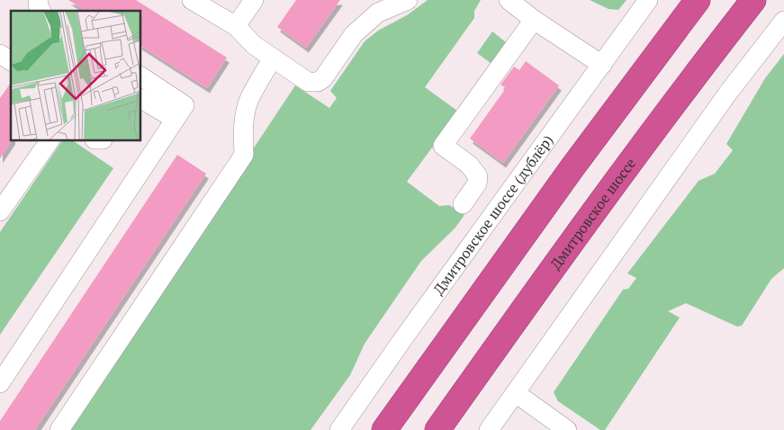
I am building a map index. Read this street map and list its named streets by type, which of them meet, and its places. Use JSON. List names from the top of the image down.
{
  "streets": {
    "highway": ["Дмитровское шоссе"],
    "street": ["Дмитровское шоссе (дублёр)"]
  }
}
